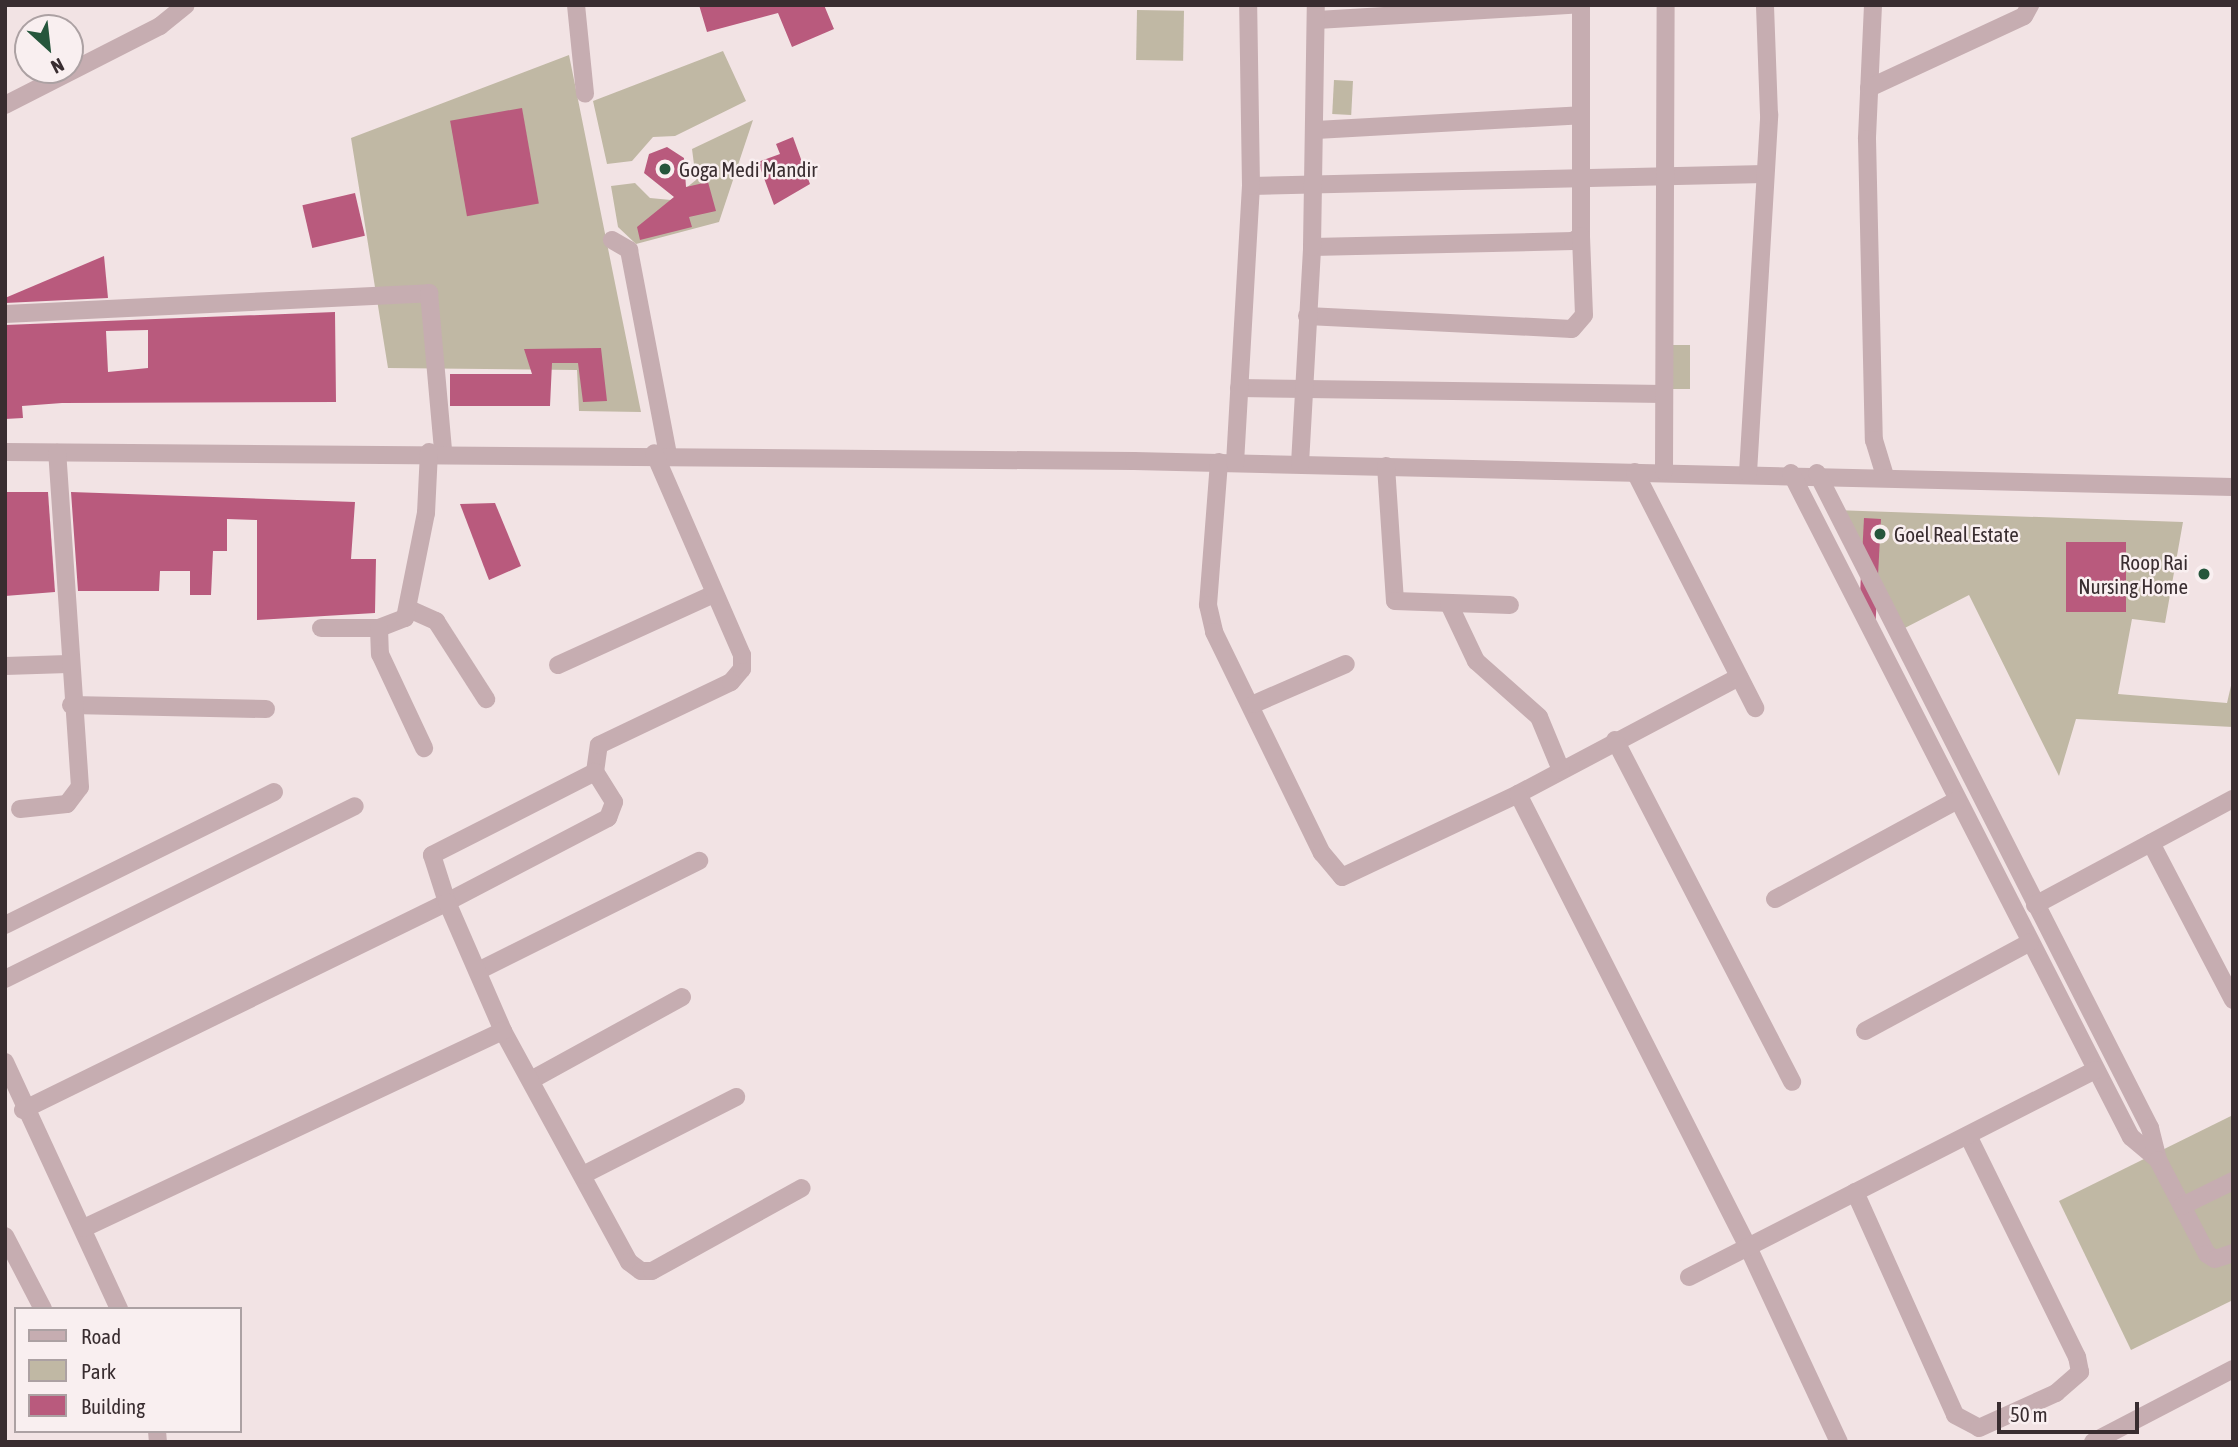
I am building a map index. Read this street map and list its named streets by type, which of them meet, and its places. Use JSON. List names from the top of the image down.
{
  "places": ["Goga Medi Mandir", "Goel Real Estate", "Roop Rai Nursing Home"],
  "legend": ["Road", "Park", "Building"],
  "scale_bar": "50 m",
  "north": "bottom right"
}
